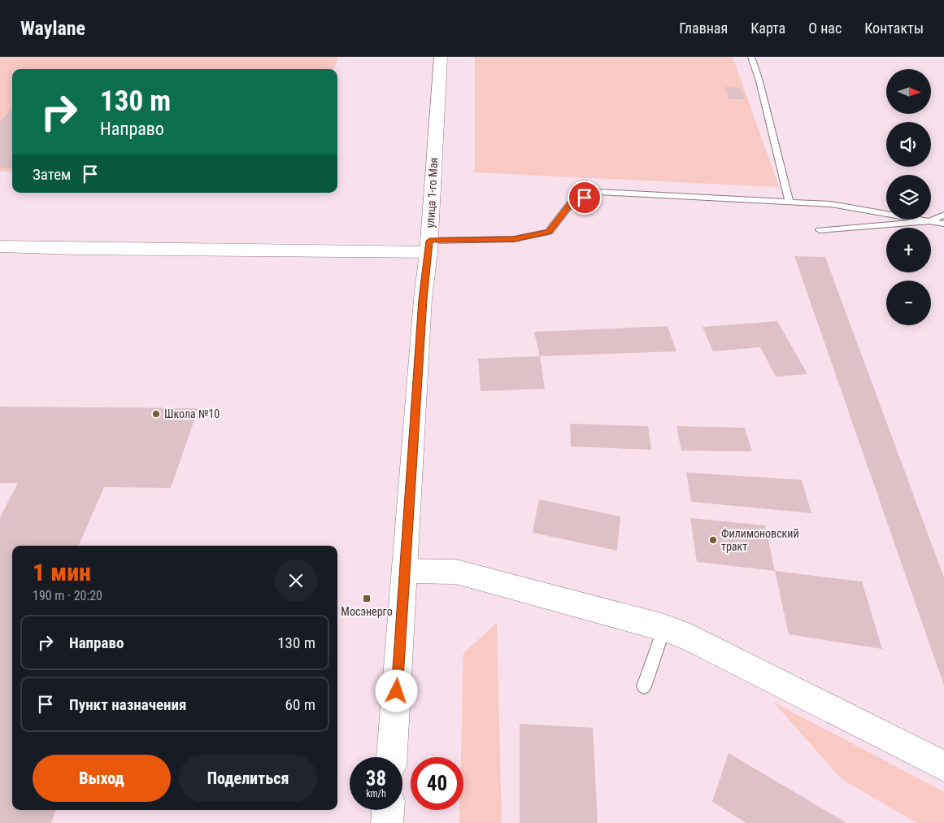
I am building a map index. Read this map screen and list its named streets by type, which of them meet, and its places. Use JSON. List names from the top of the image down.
{
  "streets": {
    "street": ["улица 1-го Мая"]
  },
  "places": {
    "other": ["Школа №10", "Филимоновский тракт"],
    "transit": ["Мосэнерго"]
  },
  "north": "right",
  "page": {
    "header": "Waylane",
    "nav": [
      "Главная",
      "Карта",
      "О нас",
      "Контакты"
    ],
    "map_buttons": ["+", "−"],
    "turn": ["130 m", "Направо"],
    "then": "Затем",
    "heading": ["1 мин", "190 m · 20:20"],
    "list": [
      {
        "name": "Направо",
        "value": "130 m"
      },
      {
        "name": "Пункт назначения",
        "value": "60 m"
      }
    ],
    "buttons": ["Выход", "Поделиться"],
    "speed": "38 km/h",
    "limit": "40"
  }
}
